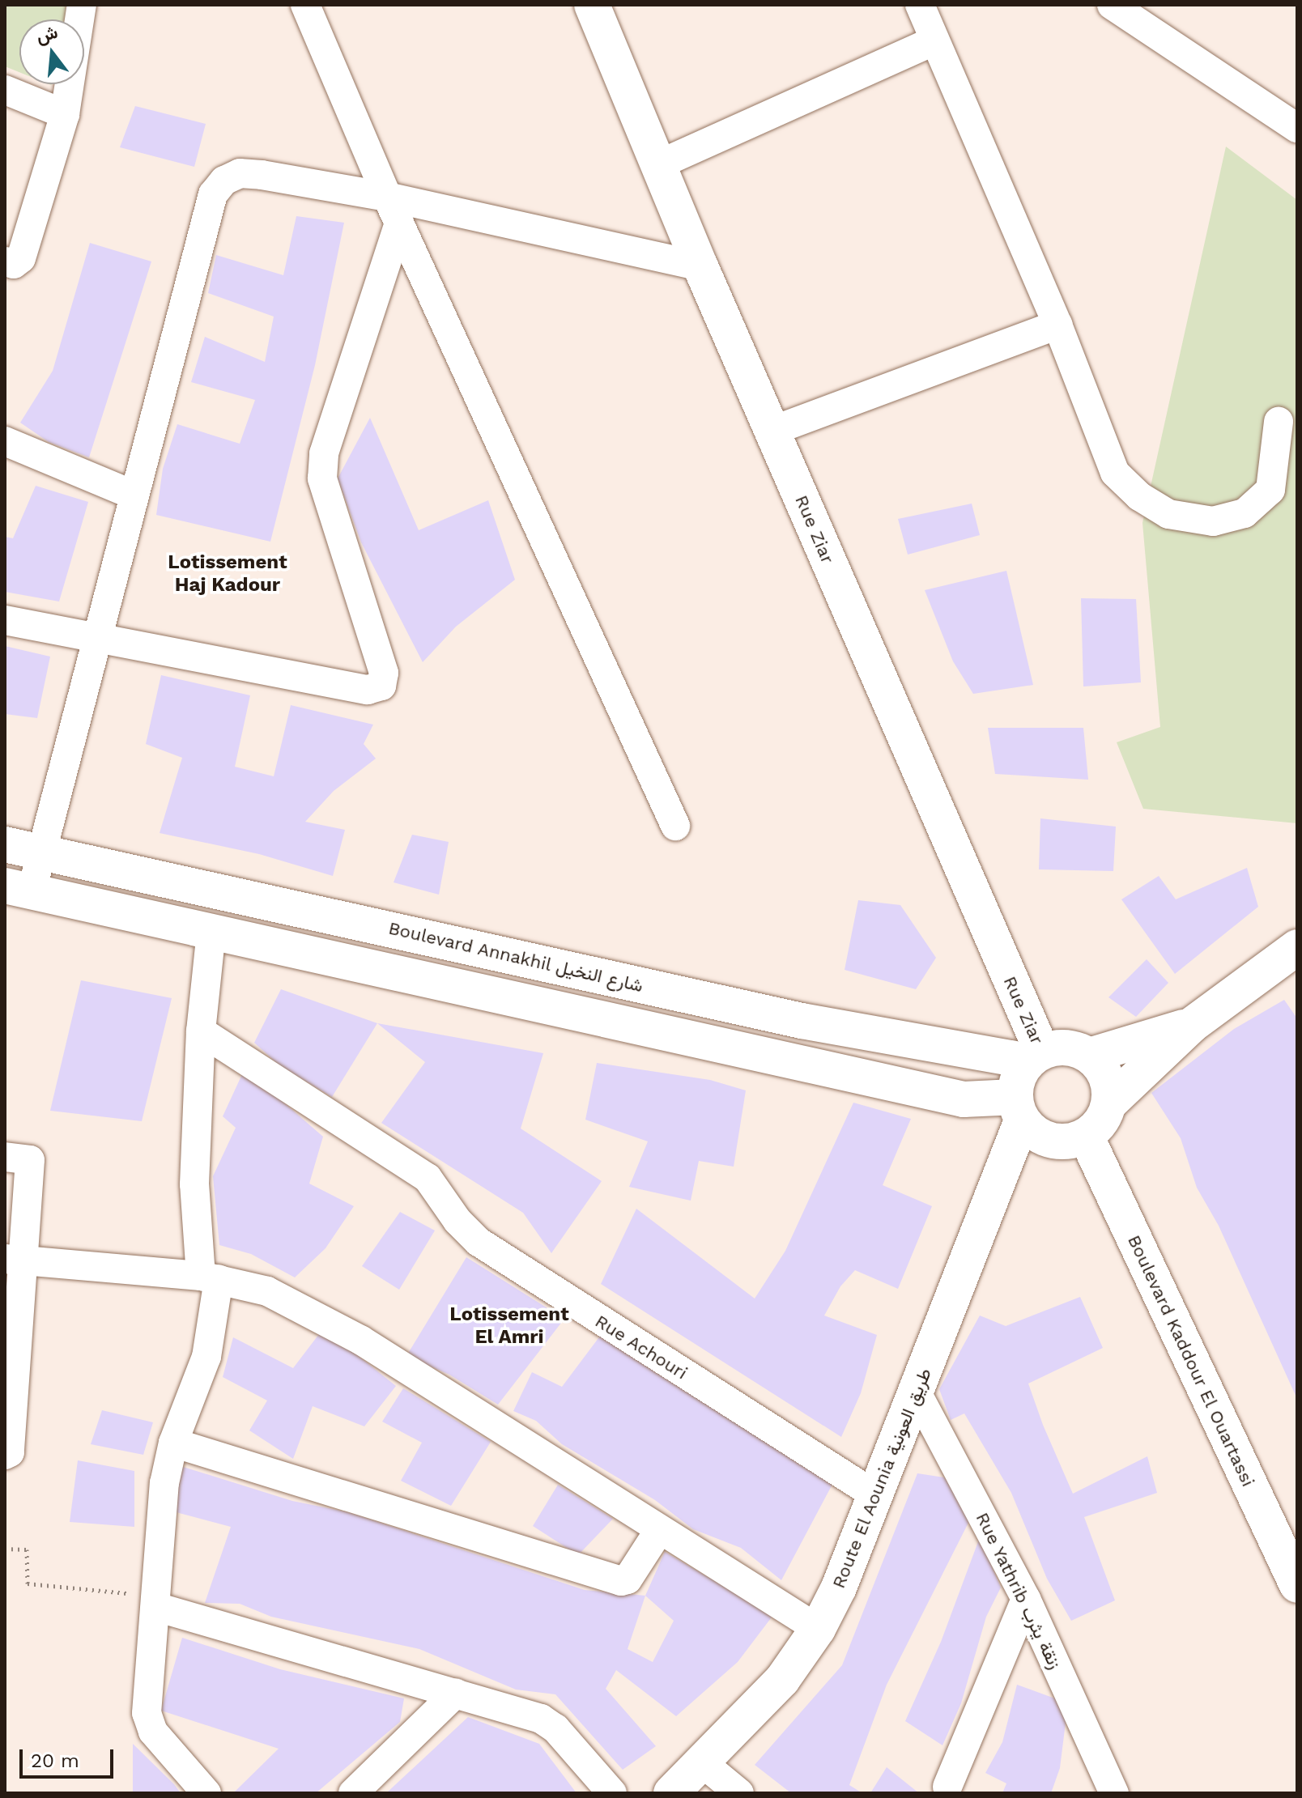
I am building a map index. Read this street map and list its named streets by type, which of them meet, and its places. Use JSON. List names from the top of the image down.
{
  "streets": {
    "main road": [
      "Rue Ziar",
      "Boulevard Annakhil شارع النخيل",
      "Boulevard Kaddour El Ouartassi",
      "Route El Aounia طريق العونية"
    ],
    "street": ["Rue Achouri", "Rue Yathrib زنقة يثرب"]
  },
  "crossings": [
    ["Rue Ziar", "Boulevard Annakhil شارع النخيل"],
    ["Rue Ziar", "Boulevard Kaddour El Ouartassi"],
    ["Rue Ziar", "Route El Aounia طريق العونية"],
    ["Boulevard Annakhil شارع النخيل", "Boulevard Kaddour El Ouartassi"],
    ["Boulevard Annakhil شارع النخيل", "Route El Aounia طريق العونية"],
    ["Rue Achouri", "Route El Aounia طريق العونية"],
    ["Boulevard Kaddour El Ouartassi", "Route El Aounia طريق العونية"],
    ["Route El Aounia طريق العونية", "Rue Yathrib زنقة يثرب"]
  ],
  "districts": ["Lotissement Haj Kadour", "Lotissement El Amri"],
  "scale_bar": "20 m",
  "north": "top"
}
